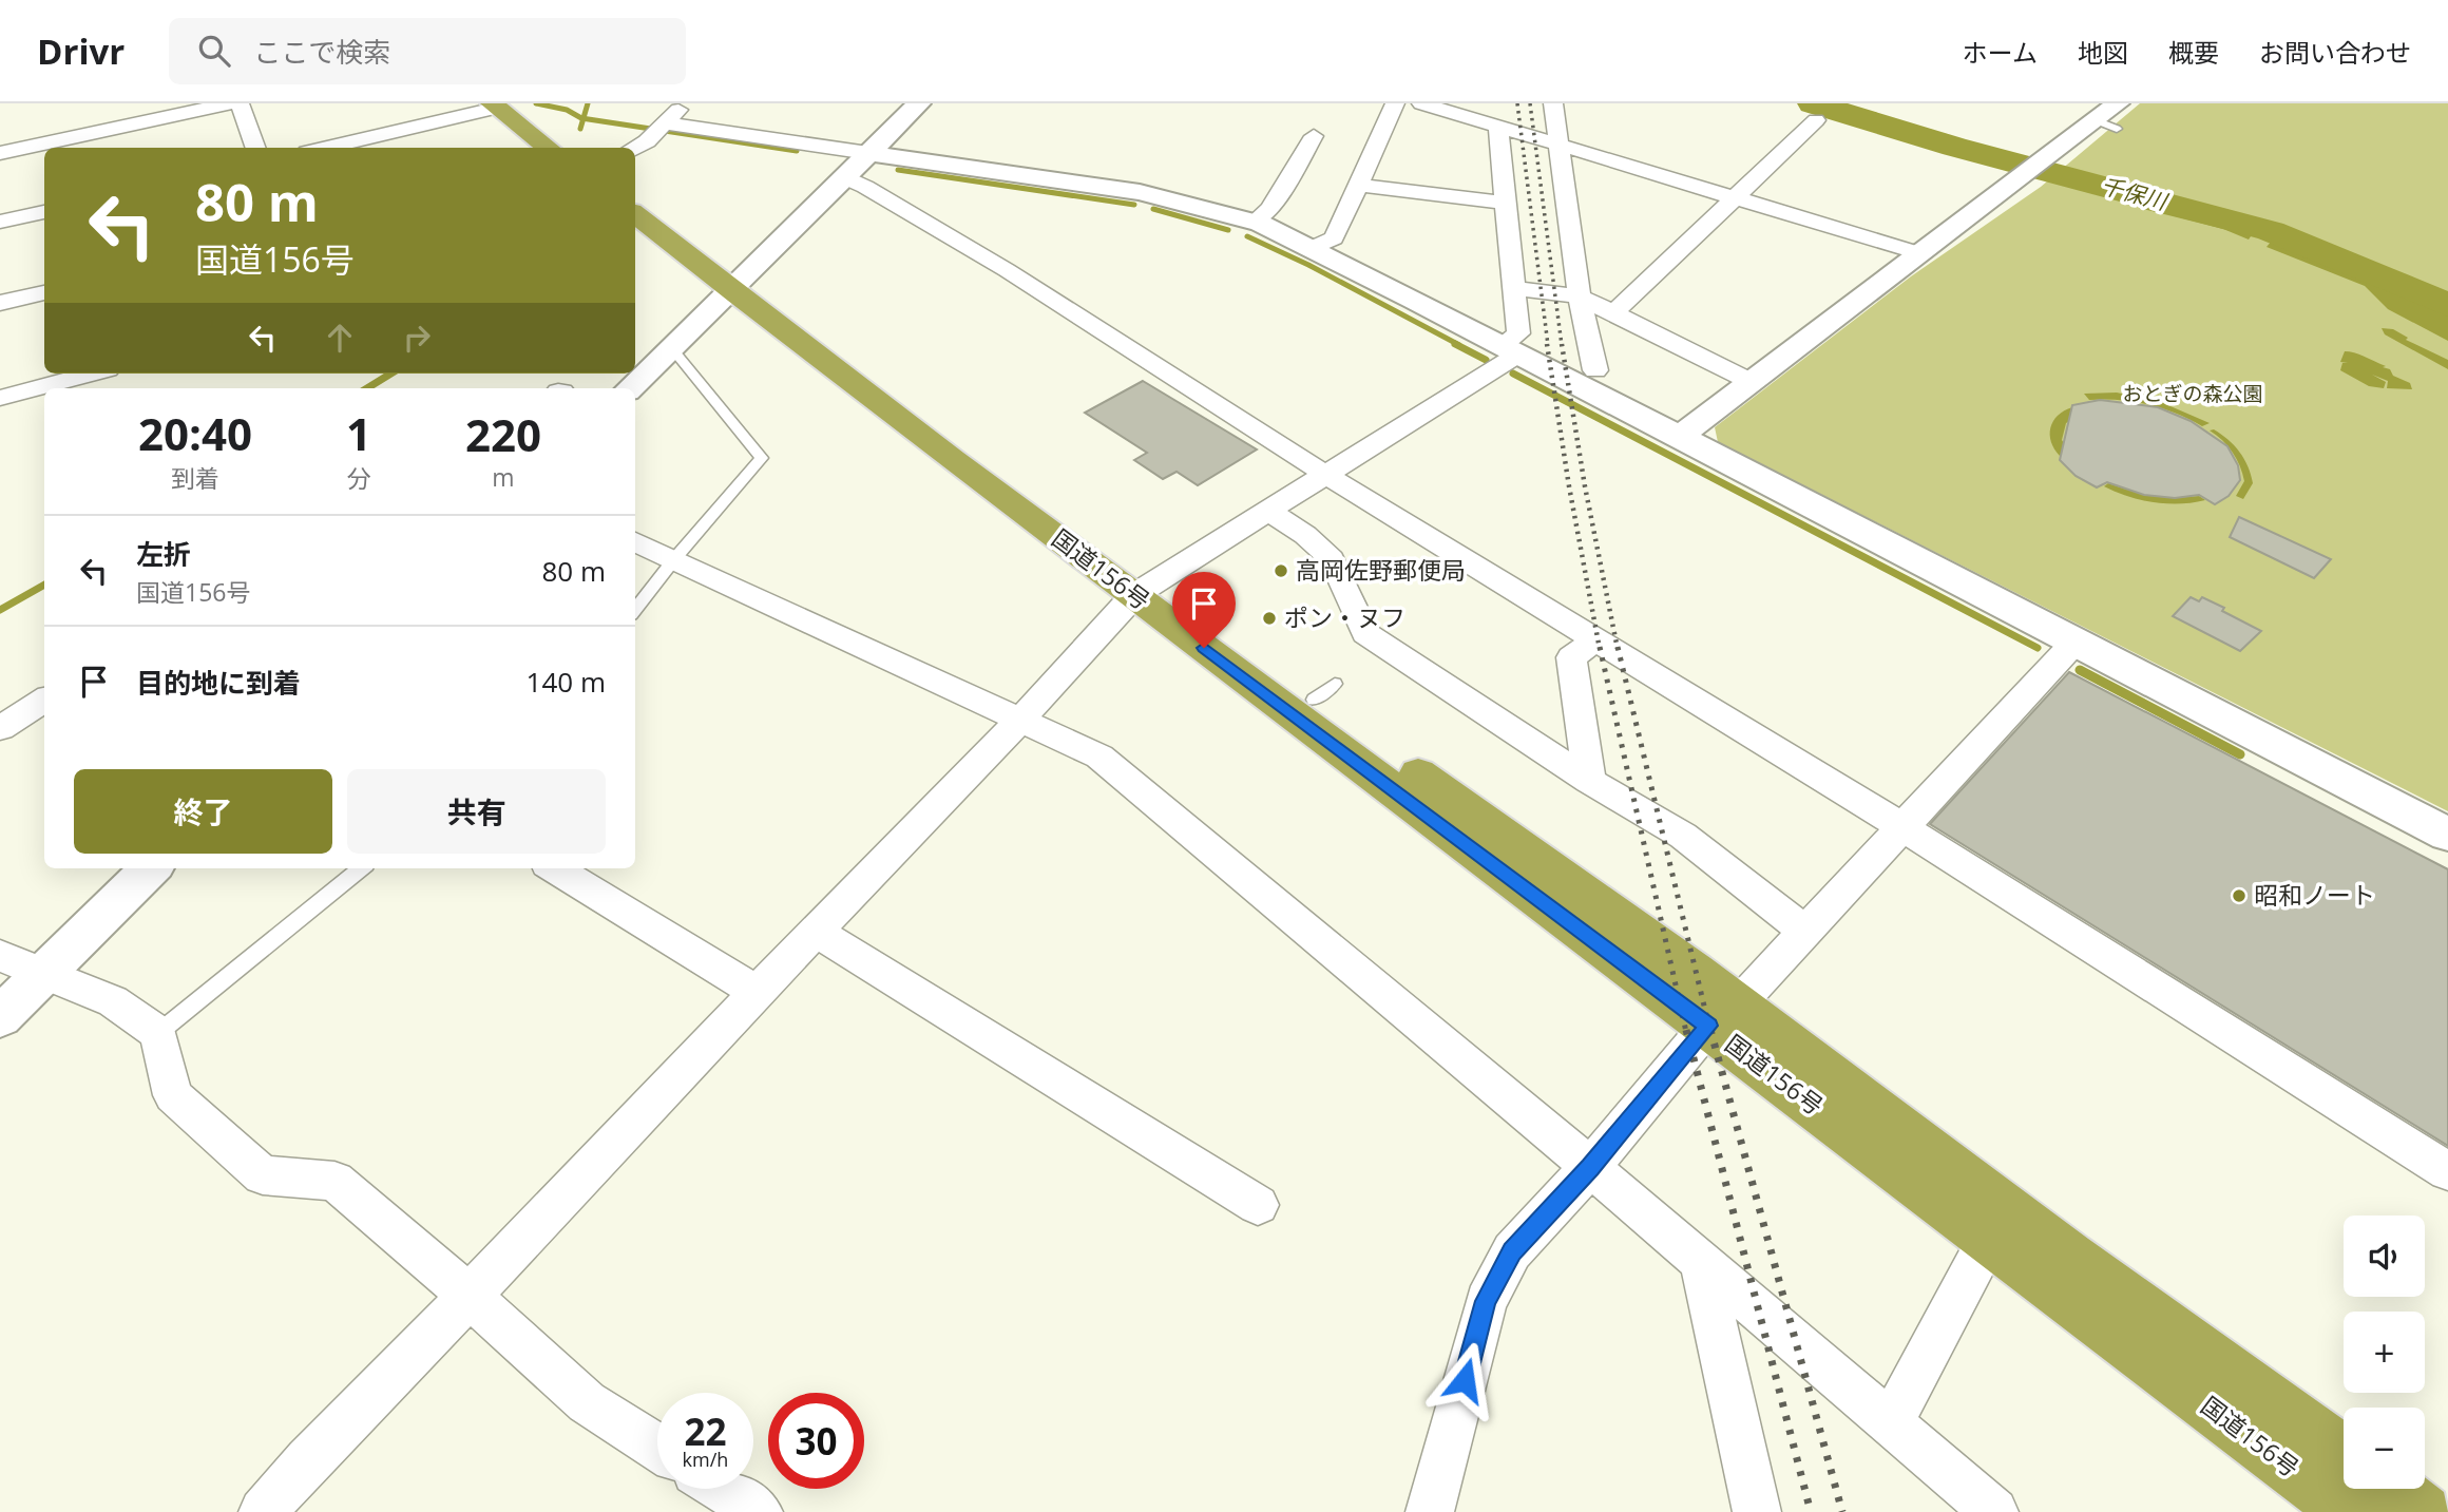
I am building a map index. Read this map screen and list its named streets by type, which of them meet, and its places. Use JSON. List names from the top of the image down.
{
  "streets": {
    "highway": ["国道156号"]
  },
  "water": ["千保川"],
  "parks": ["おとぎの森公園"],
  "places": ["高岡佐野郵便局", "ポン・ヌフ", "昭和ノート"],
  "page": {
    "header": "Drivr",
    "search": "ここで検索",
    "nav": [
      "ホーム",
      "地図",
      "概要",
      "お問い合わせ"
    ],
    "turn": ["80 m", "国道156号"],
    "eta": [
      "20:40",
      "到着",
      "1",
      "分",
      "220",
      "m"
    ],
    "list": [
      {
        "name": "左折",
        "note": "国道156号",
        "value": "80 m"
      },
      {
        "name": "目的地に到着",
        "value": "140 m"
      }
    ],
    "buttons": ["終了", "共有"],
    "map_buttons": ["+", "−"],
    "speed": "22 km/h",
    "limit": "30"
  }
}
